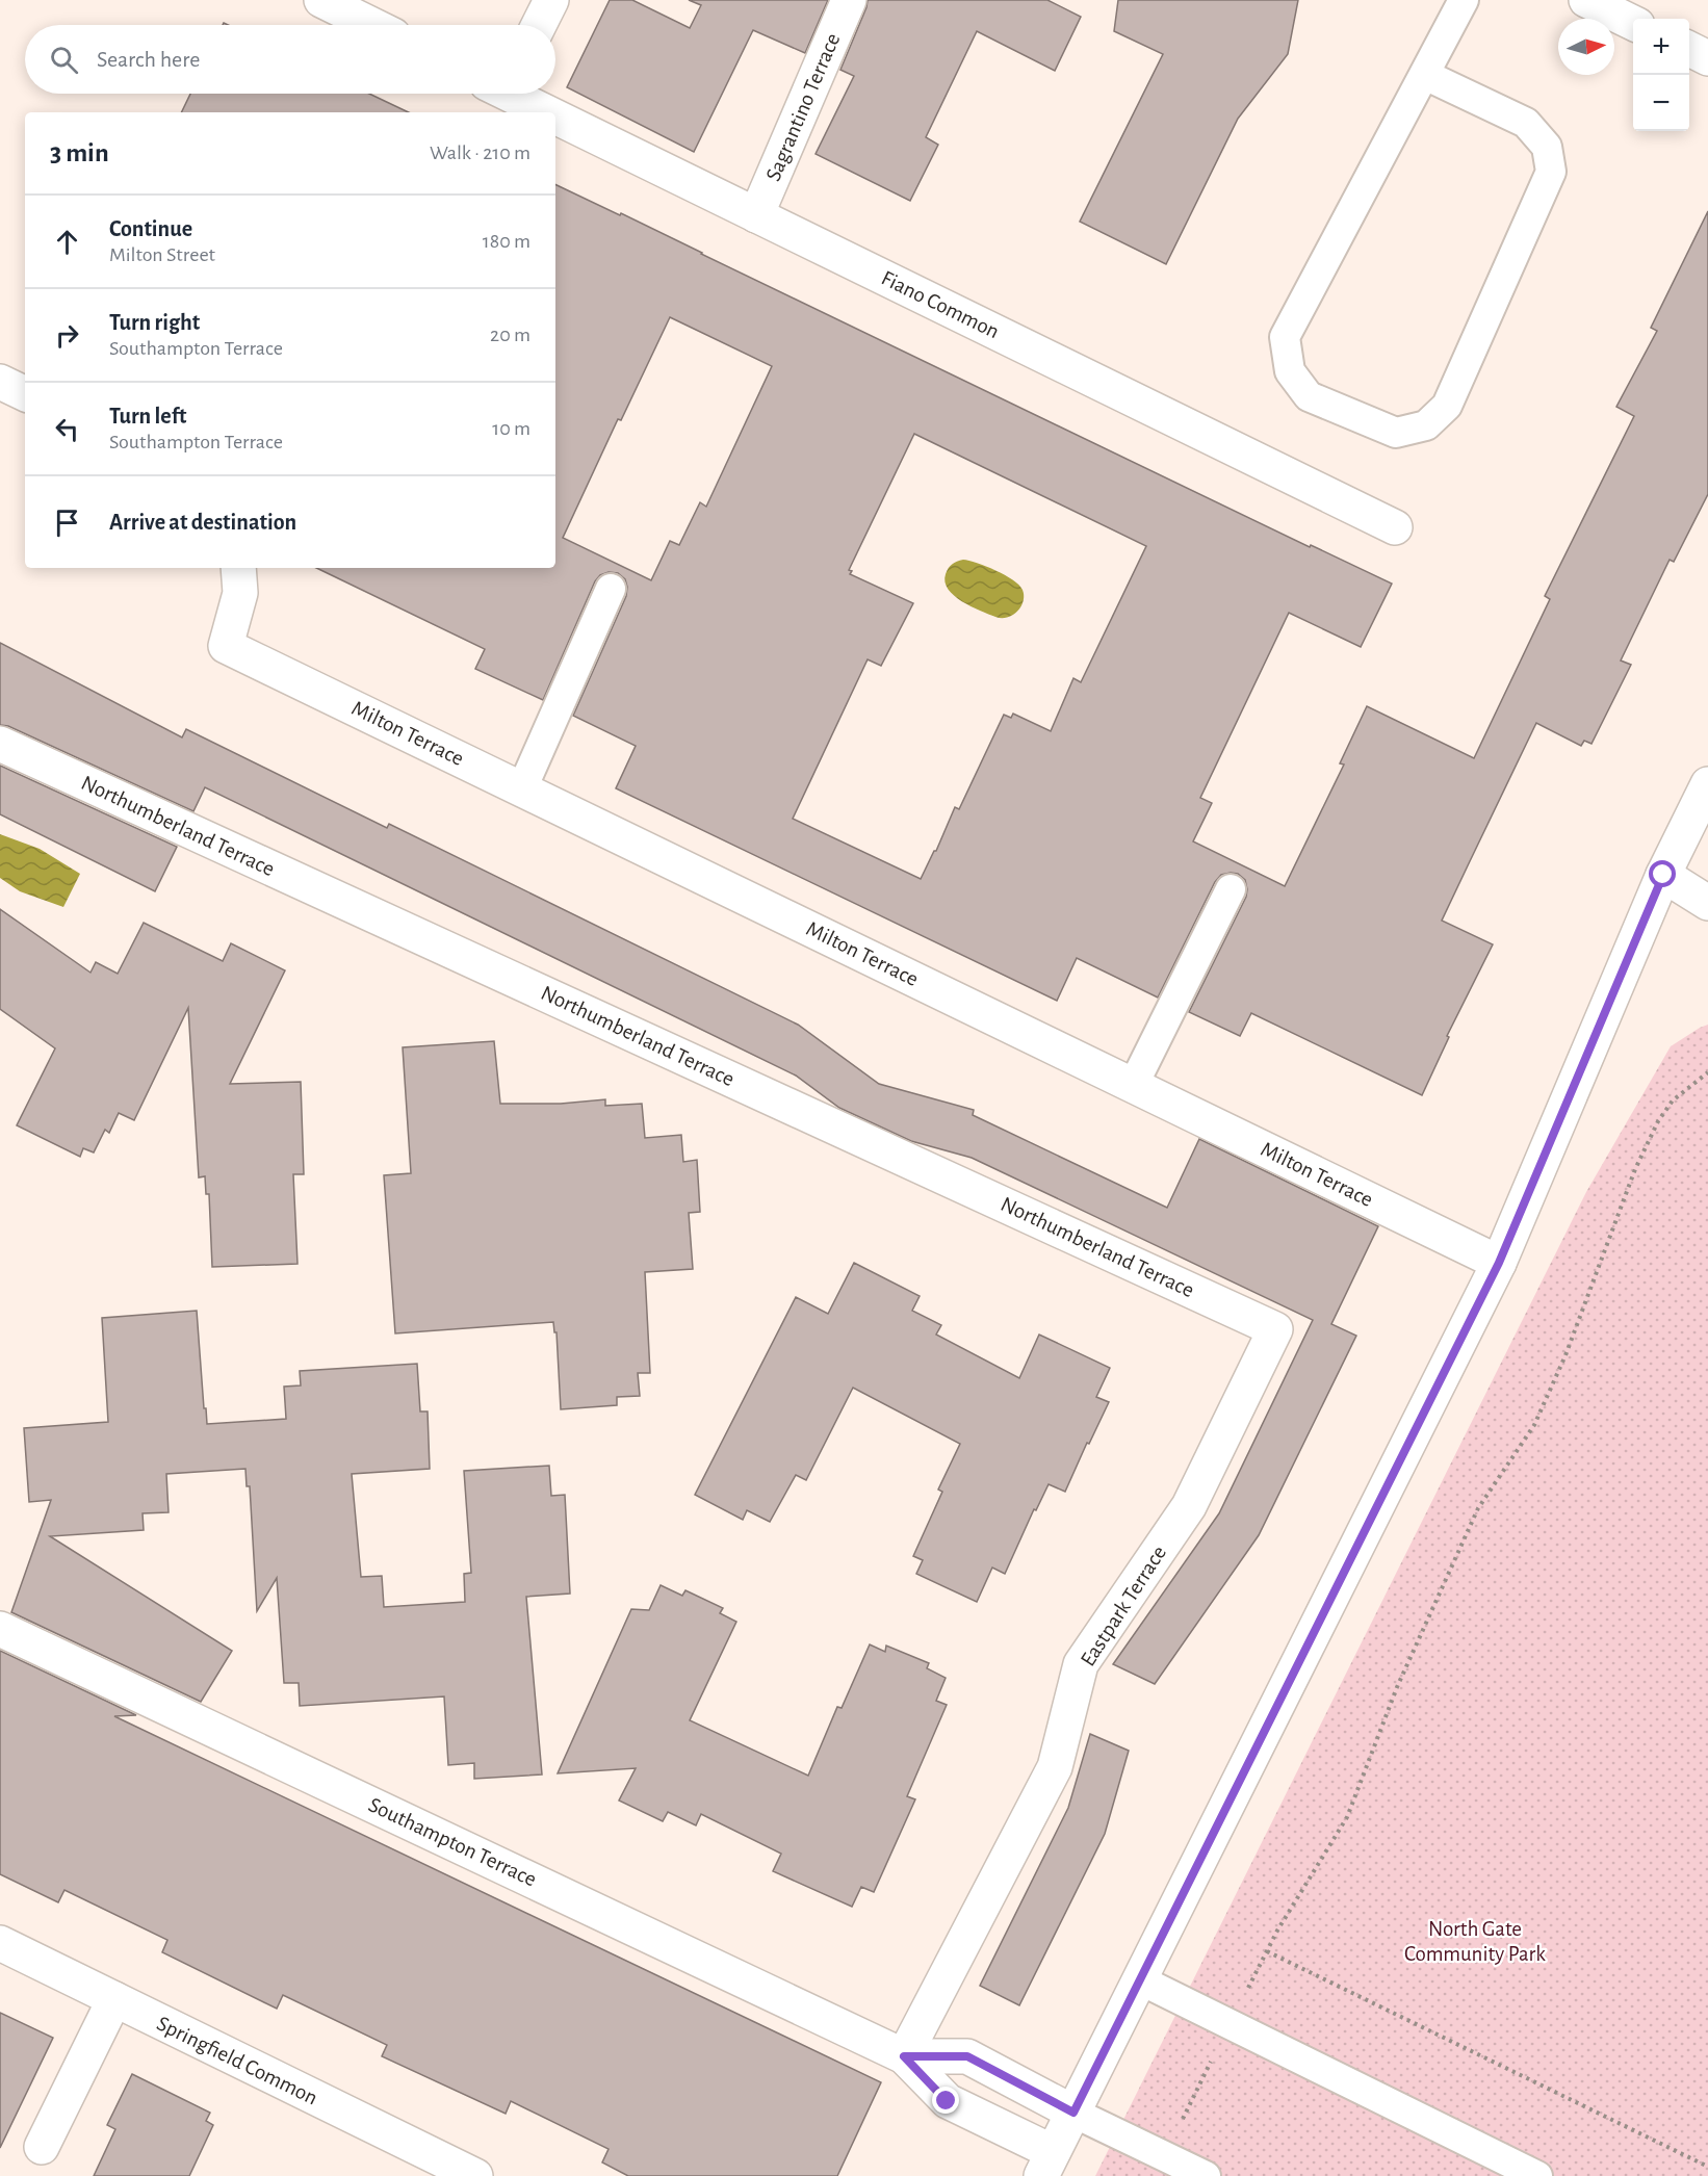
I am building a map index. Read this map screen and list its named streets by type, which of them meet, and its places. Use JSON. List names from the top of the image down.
{
  "streets": {
    "street": [
      "Sagrantino Terrace",
      "Fiano Common",
      "Milton Terrace",
      "Northumberland Terrace",
      "Eastpark Terrace",
      "Southampton Terrace",
      "Springfield Common"
    ]
  },
  "crossings": [
    ["Sagrantino Terrace", "Fiano Common"],
    ["Northumberland Terrace", "Eastpark Terrace"],
    ["Eastpark Terrace", "Southampton Terrace"]
  ],
  "parks": ["North Gate Community Park"],
  "north": "right",
  "page": {
    "map_buttons": ["+", "−"],
    "search": "Search here",
    "heading": ["3 min", "Walk · 210 m"],
    "list": [
      ["Continue", "Milton Street", "180 m"],
      ["Turn right", "Southampton Terrace", "20 m"],
      ["Turn left", "Southampton Terrace", "10 m"],
      "Arrive at destination"
    ]
  }
}
